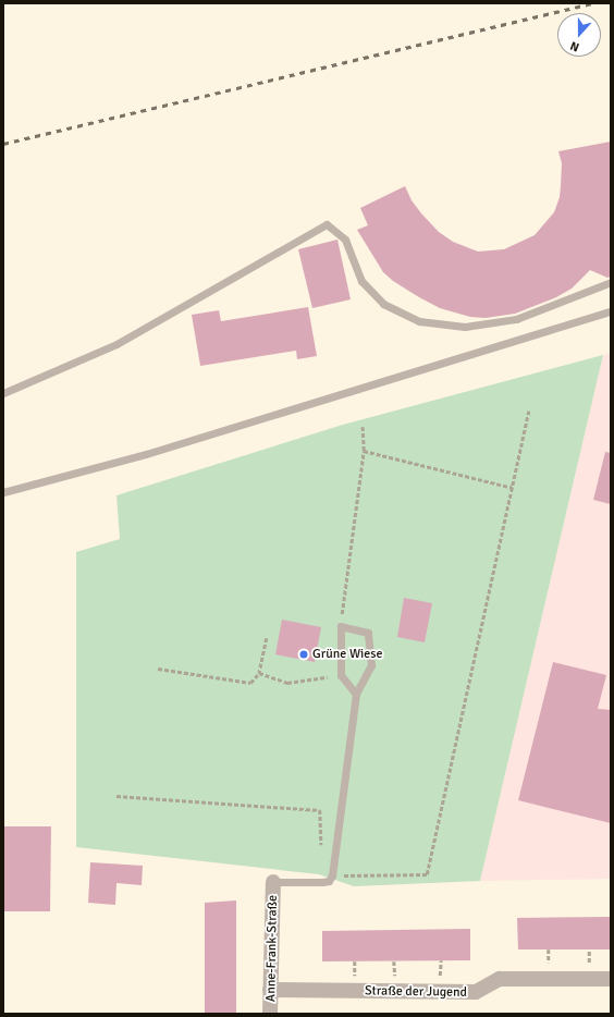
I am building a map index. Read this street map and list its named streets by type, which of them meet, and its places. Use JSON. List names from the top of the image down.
{
  "streets": {
    "street": ["Anne-Frank-Straße", "Straße der Jugend"]
  },
  "crossings": [
    ["Anne-Frank-Straße", "Straße der Jugend"]
  ],
  "places": ["Grüne Wiese"],
  "north": "bottom"
}
